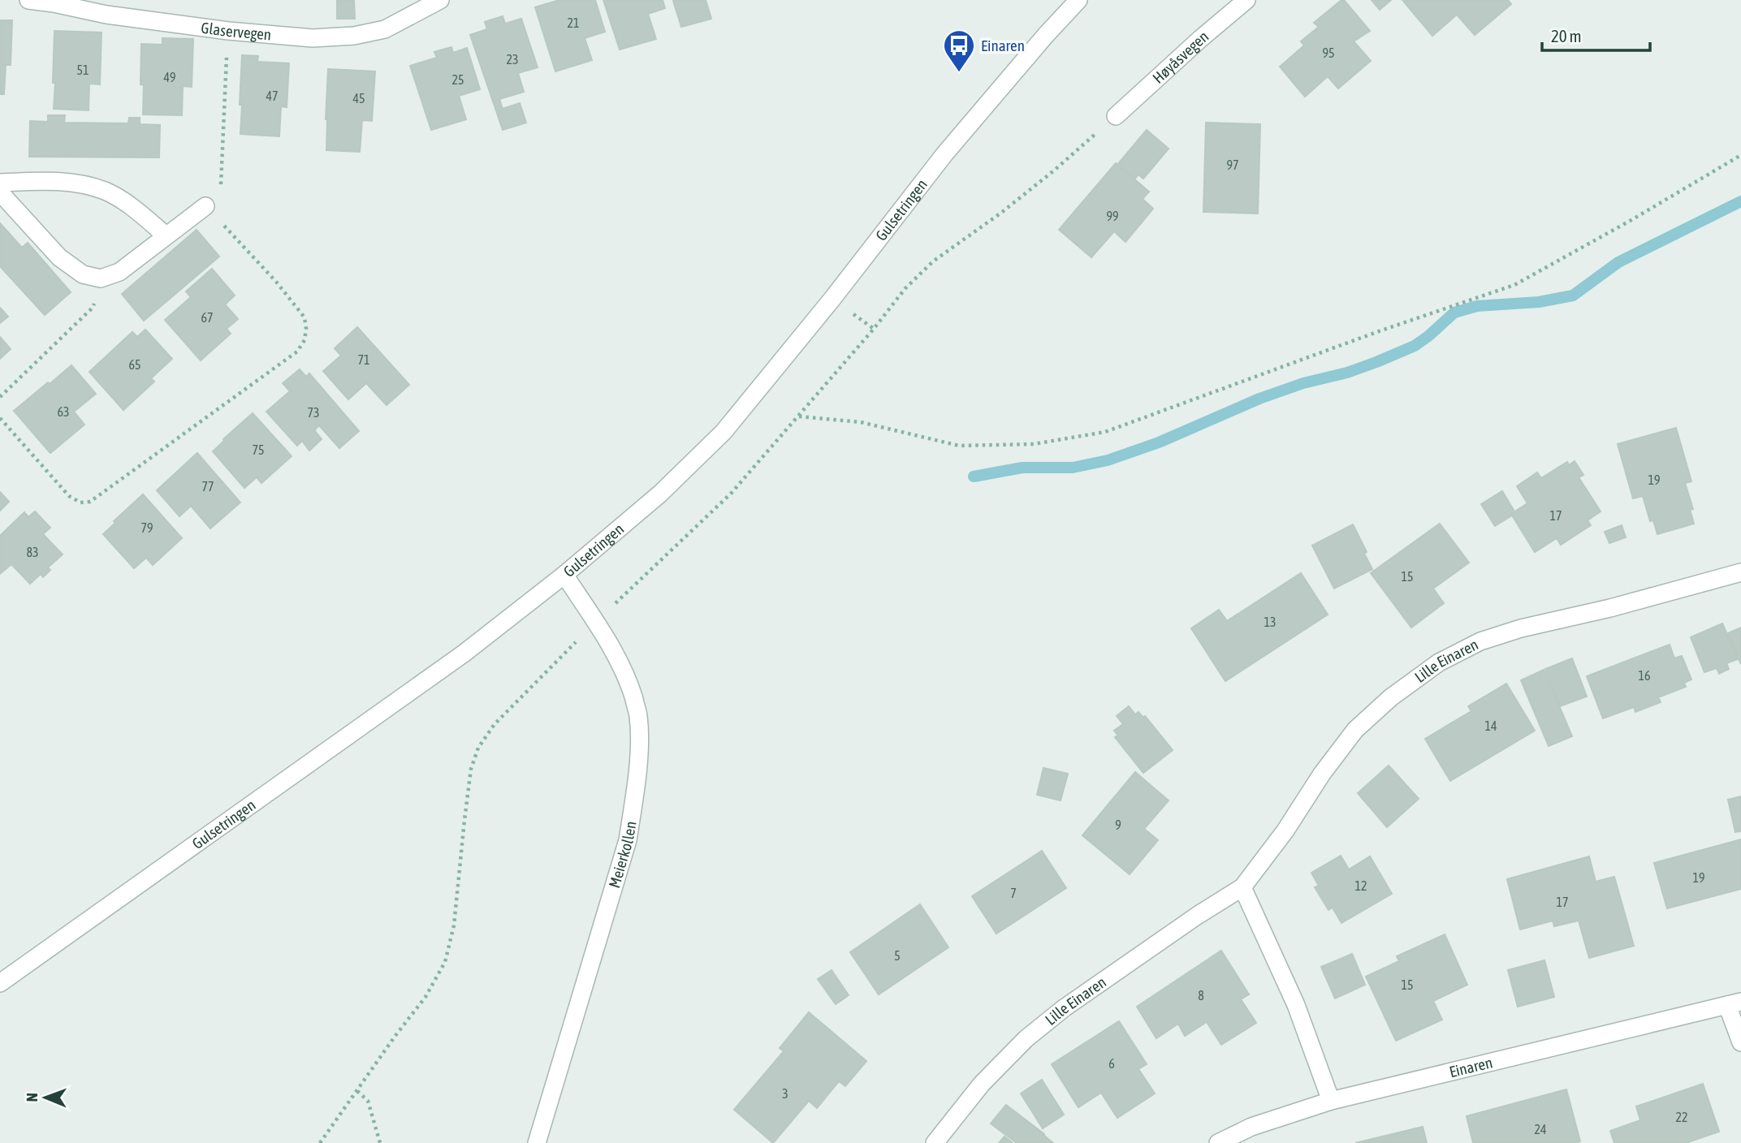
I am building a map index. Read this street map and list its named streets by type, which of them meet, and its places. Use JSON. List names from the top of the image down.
{
  "streets": {
    "street": [
      "Glaservegen",
      "Høyåsvegen",
      "Gulsetringen",
      "Lille Einaren",
      "Meierkollen",
      "Einaren"
    ]
  },
  "crossings": [
    ["Gulsetringen", "Meierkollen"]
  ],
  "places": {
    "bus stop": ["Einaren"]
  },
  "house_numbers": [
    "21",
    "95",
    "23",
    "51",
    "49",
    "25",
    "47",
    "45",
    "97",
    "99",
    "67",
    "71",
    "65",
    "63",
    "73",
    "75",
    "19",
    "77",
    "17",
    "79",
    "83",
    "15",
    "13",
    "16",
    "14",
    "9",
    "19",
    "12",
    "7",
    "17",
    "5",
    "15",
    "8",
    "6",
    "3",
    "22",
    "24"
  ],
  "scale_bar": "20 m",
  "north": "left"
}
